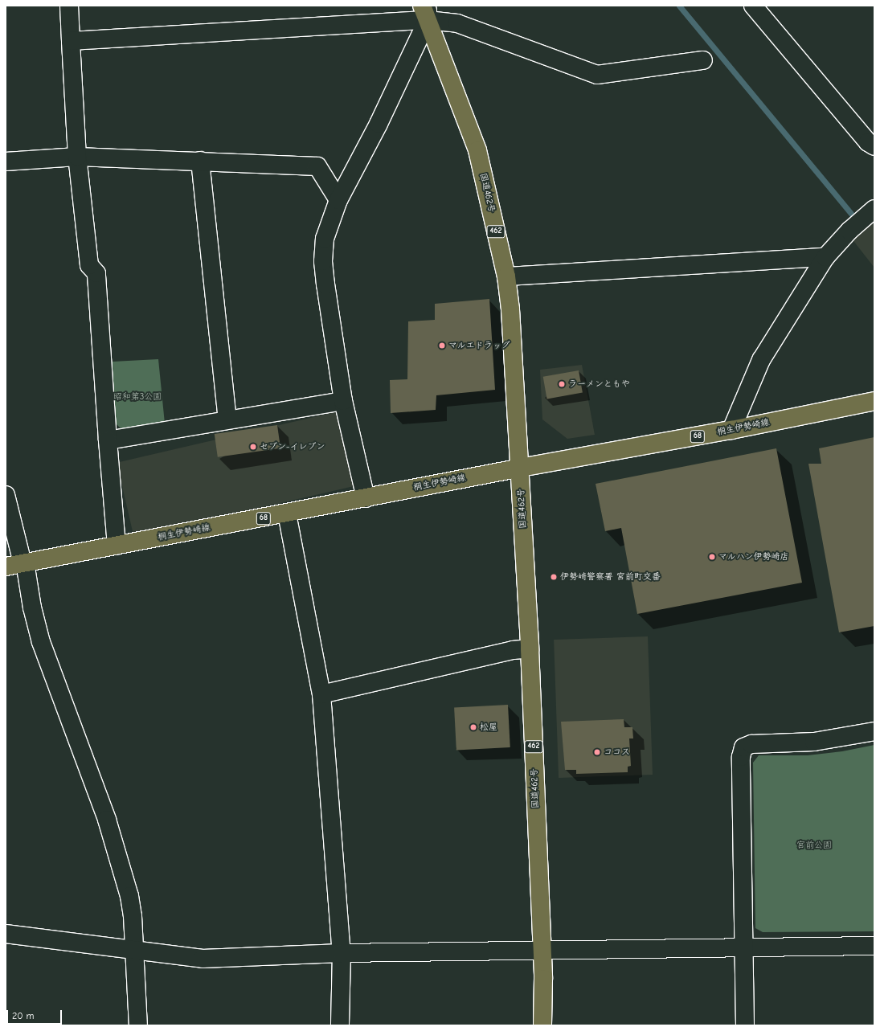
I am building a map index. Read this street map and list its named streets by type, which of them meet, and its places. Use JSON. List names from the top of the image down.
{
  "streets": {
    "main road": [
      "国道462号",
      "462",
      "桐生伊勢崎線",
      "68"
    ]
  },
  "crossings": [
    ["国道462号", "桐生伊勢崎線"]
  ],
  "parks": ["昭和第3公園", "宮前公園"],
  "places": [
    "マルエドラッグ",
    "ラーメンともや",
    "セブン-イレブン",
    "マルハン伊勢崎店",
    "伊勢崎警察署 宮前町交番",
    "松屋",
    "ココス"
  ],
  "scale_bar": "20 m"
}
